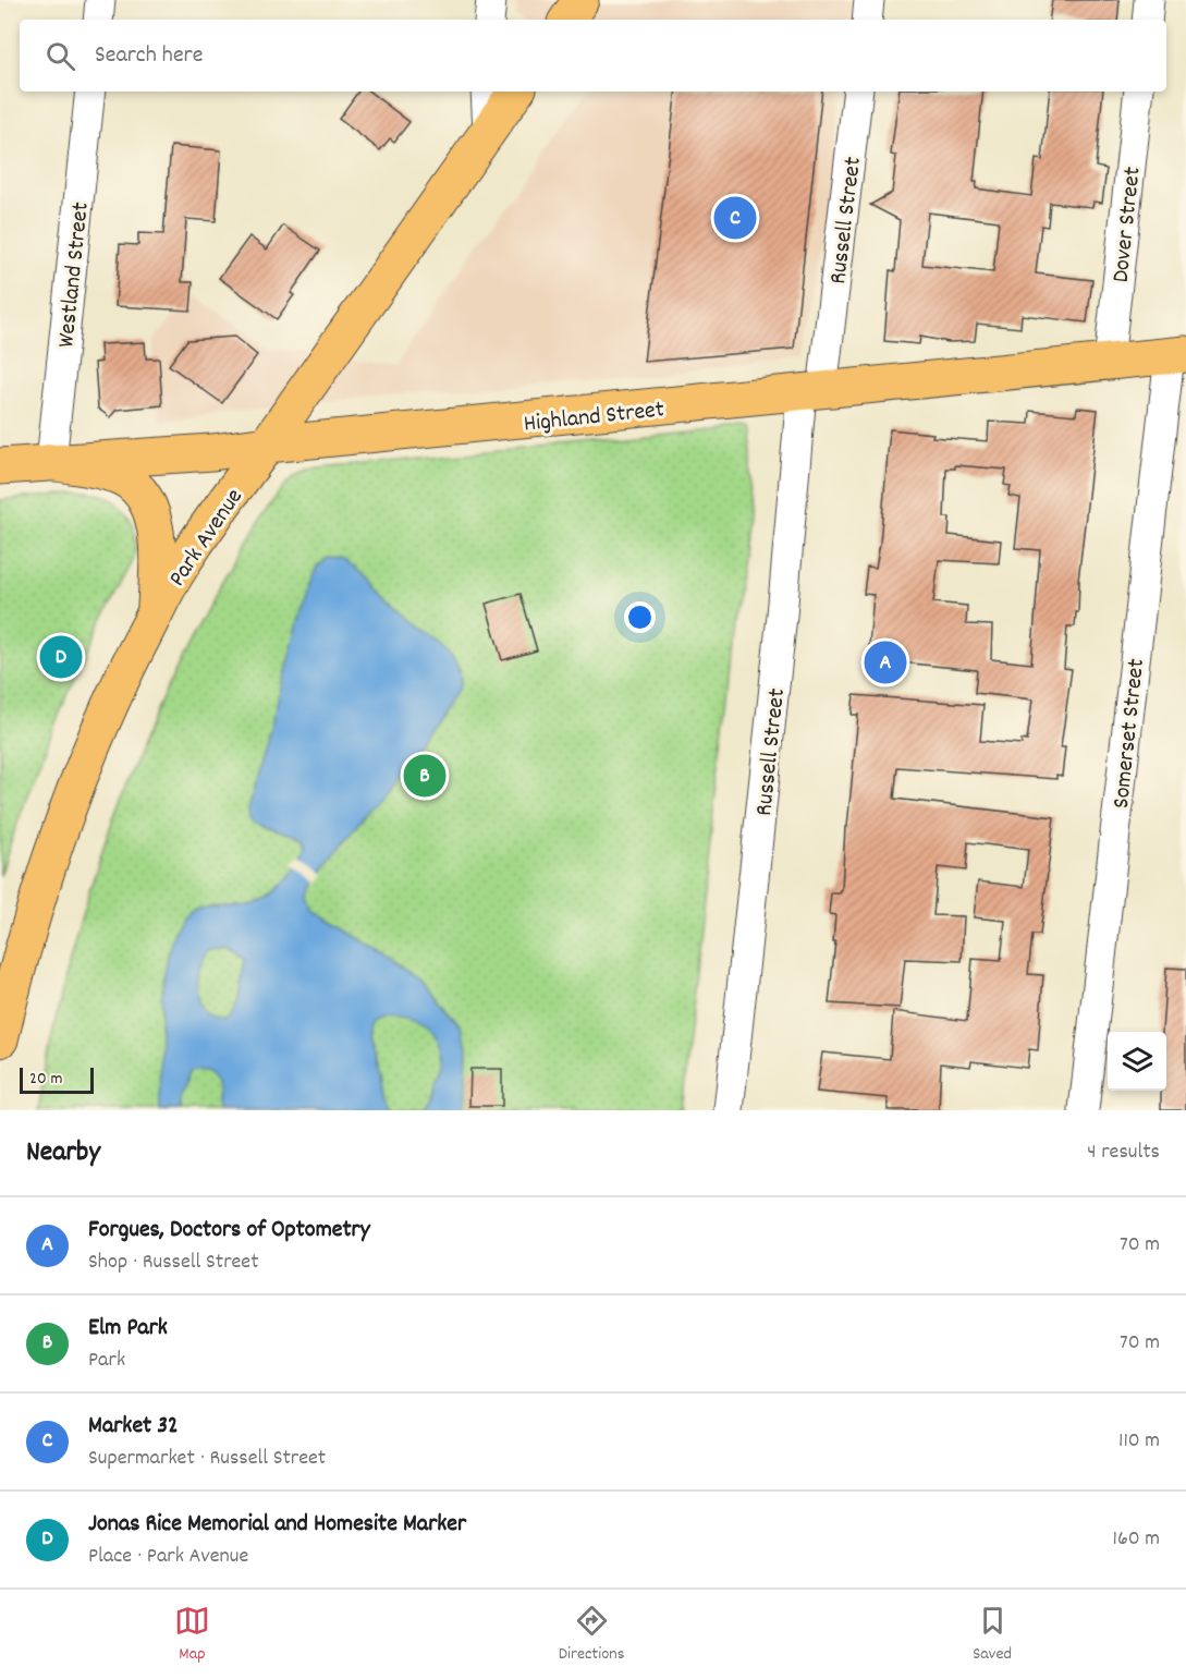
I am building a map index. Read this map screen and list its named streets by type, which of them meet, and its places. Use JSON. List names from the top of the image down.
{
  "streets": {
    "main road": ["Highland Street", "Park Avenue"],
    "street": [
      "Russell Street",
      "Dover Street",
      "Westland Street",
      "Somerset Street"
    ]
  },
  "crossings": [
    ["Russell Street", "Highland Street"],
    ["Dover Street", "Highland Street"],
    ["Westland Street", "Highland Street"],
    ["Highland Street", "Park Avenue"],
    ["Highland Street", "Somerset Street"]
  ],
  "scale_bar": "20 m",
  "page": {
    "search": "Search here",
    "pins": [
      "C",
      "D",
      "A",
      "B"
    ],
    "scale": "20 m",
    "heading": ["Nearby", "4 results"],
    "list": [
      {
        "mark": "A",
        "name": "Forgues, Doctors of Optometry",
        "note": "Shop · Russell Street",
        "value": "70 m"
      },
      {
        "mark": "B",
        "name": "Elm Park",
        "note": "Park",
        "value": "70 m"
      },
      {
        "mark": "C",
        "name": "Market 32",
        "note": "Supermarket · Russell Street",
        "value": "110 m"
      },
      {
        "mark": "D",
        "name": "Jonas Rice Memorial and Homesite Marker",
        "note": "Place · Park Avenue",
        "value": "160 m"
      }
    ],
    "nav": ["Map", "Directions", "Saved"]
  }
}
